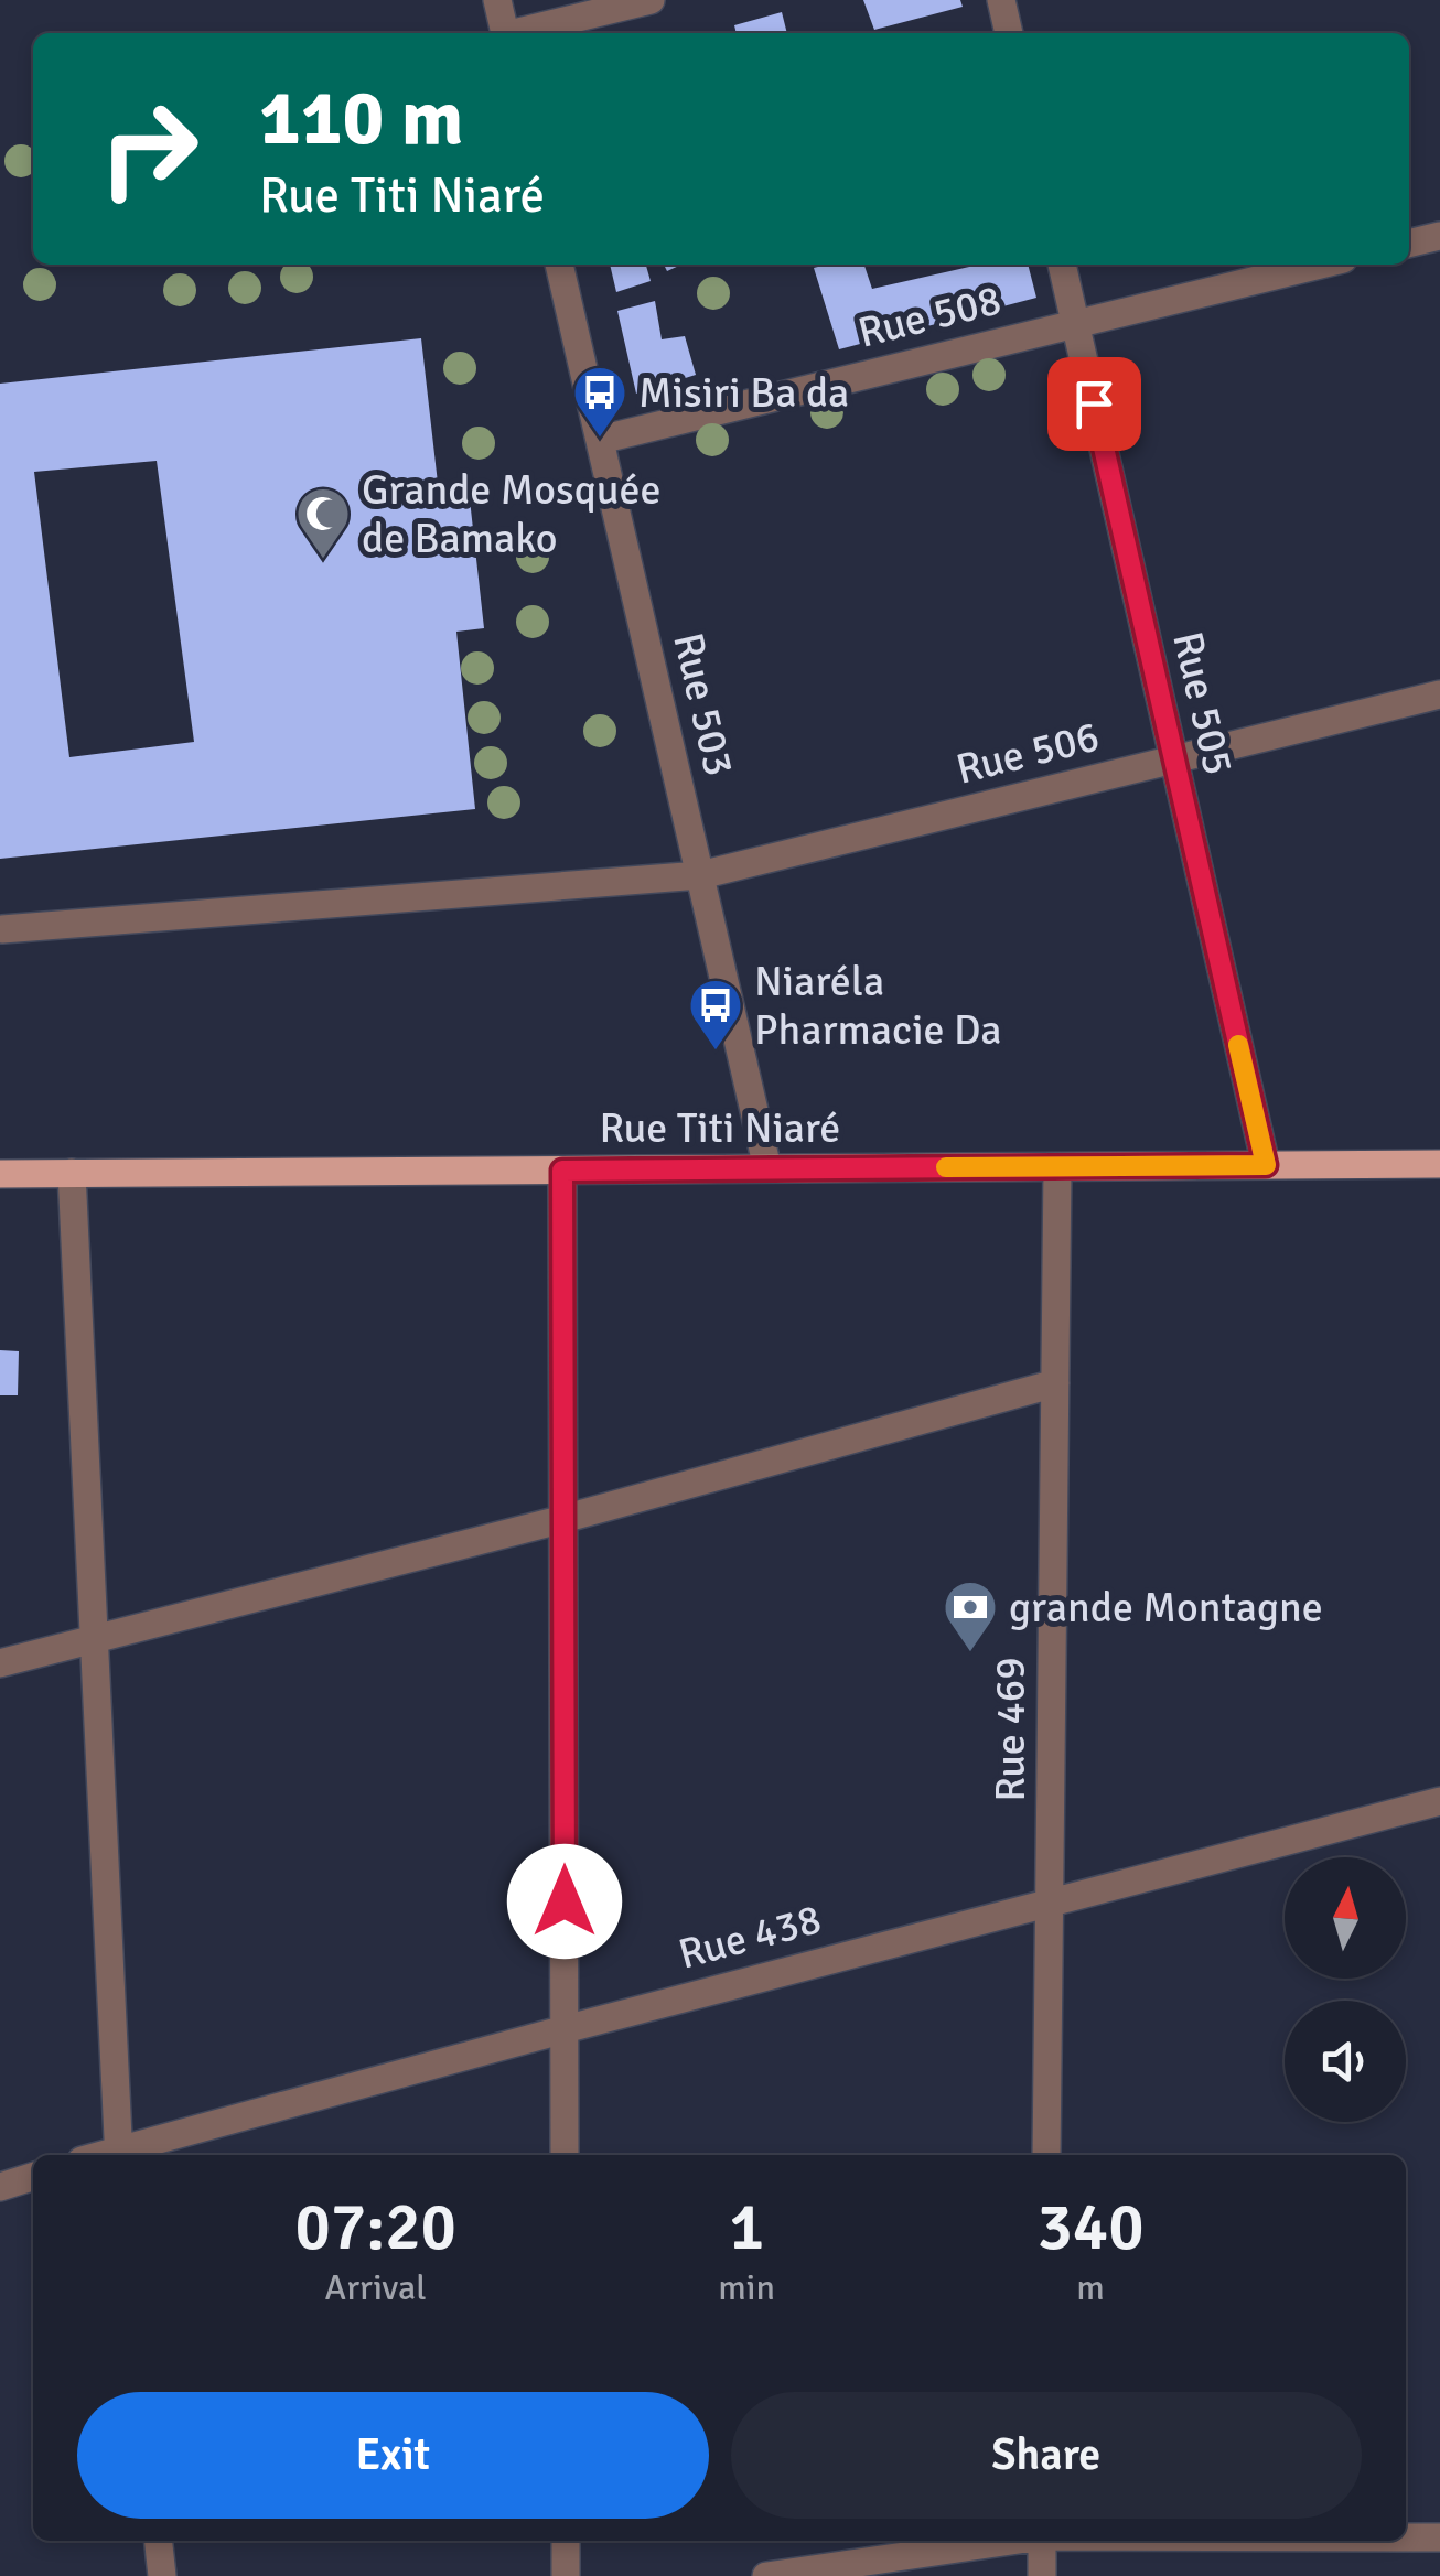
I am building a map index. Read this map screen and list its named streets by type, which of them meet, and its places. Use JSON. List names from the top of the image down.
{
  "streets": {
    "main road": ["Rue Titi Niaré"],
    "street": [
      "Rue 508",
      "Rue 505",
      "Rue 503",
      "Rue 506",
      "Rue 469",
      "Rue 438"
    ]
  },
  "crossings": [
    ["Rue 508", "Rue 505"],
    ["Rue 508", "Rue 503"],
    ["Rue 505", "Rue 506"],
    ["Rue 505", "Rue Titi Niaré"],
    ["Rue 503", "Rue 506"],
    ["Rue 503", "Rue Titi Niaré"],
    ["Rue Titi Niaré", "Rue 469"],
    ["Rue 469", "Rue 438"]
  ],
  "places": {
    "bus stop": ["Misiri Ba da", "Niaréla Pharmacie Da"],
    "mosque": ["Grande Mosquée de Bamako"],
    "bank": ["grande Montagne"]
  },
  "north": "top",
  "page": {
    "turn": ["110 m", "Rue Titi Niaré"],
    "eta": [
      "07:20",
      "Arrival",
      "1",
      "min",
      "340",
      "m"
    ],
    "buttons": ["Exit", "Share"]
  }
}
